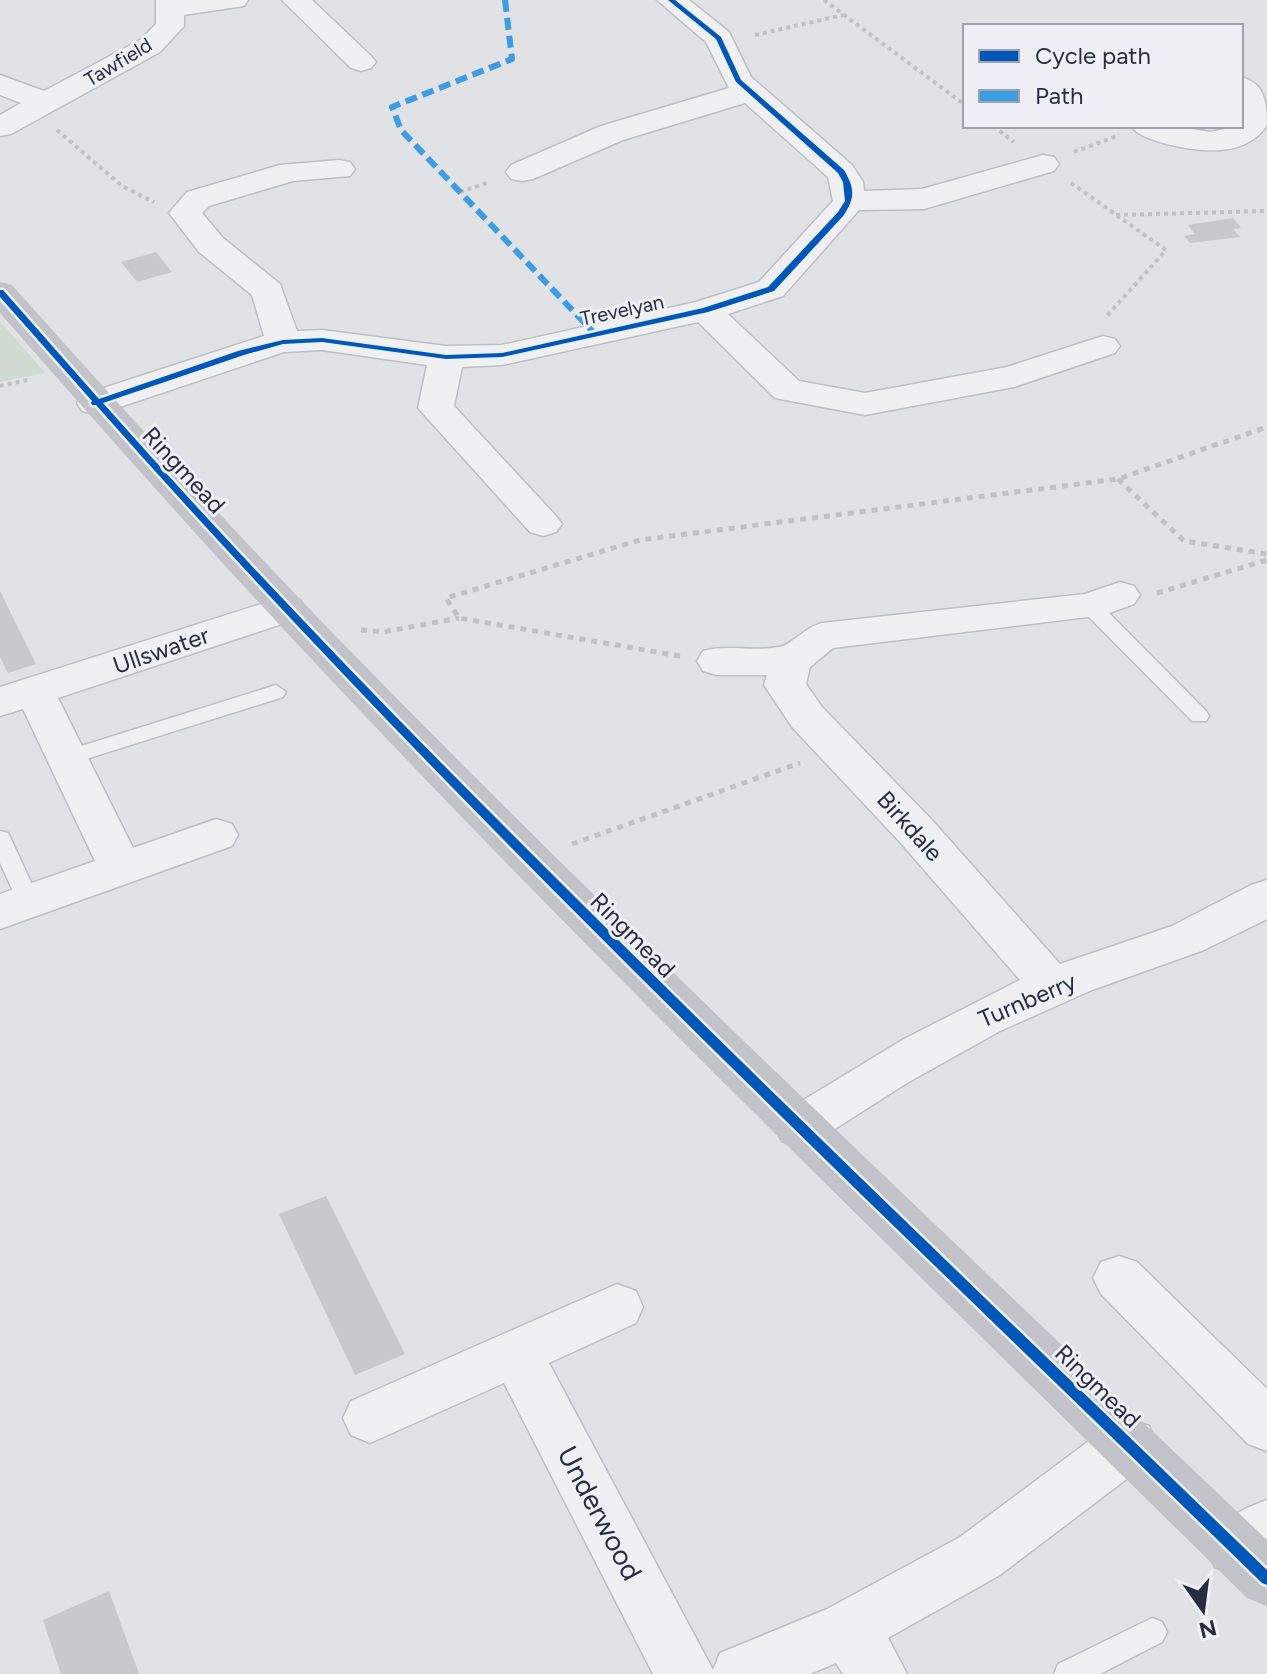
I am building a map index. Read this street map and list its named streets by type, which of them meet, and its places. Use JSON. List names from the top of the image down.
{
  "streets": {
    "street": [
      "Tawfield",
      "Trevelyan",
      "Ringmead",
      "Ullswater",
      "Birkdale",
      "Turnberry",
      "Underwood"
    ]
  },
  "crossings": [
    ["Trevelyan", "Ringmead"],
    ["Ringmead", "Ullswater"],
    ["Ringmead", "Turnberry"],
    ["Birkdale", "Turnberry"]
  ],
  "legend": ["Cycle path", "Path"],
  "north": "bottom"
}
